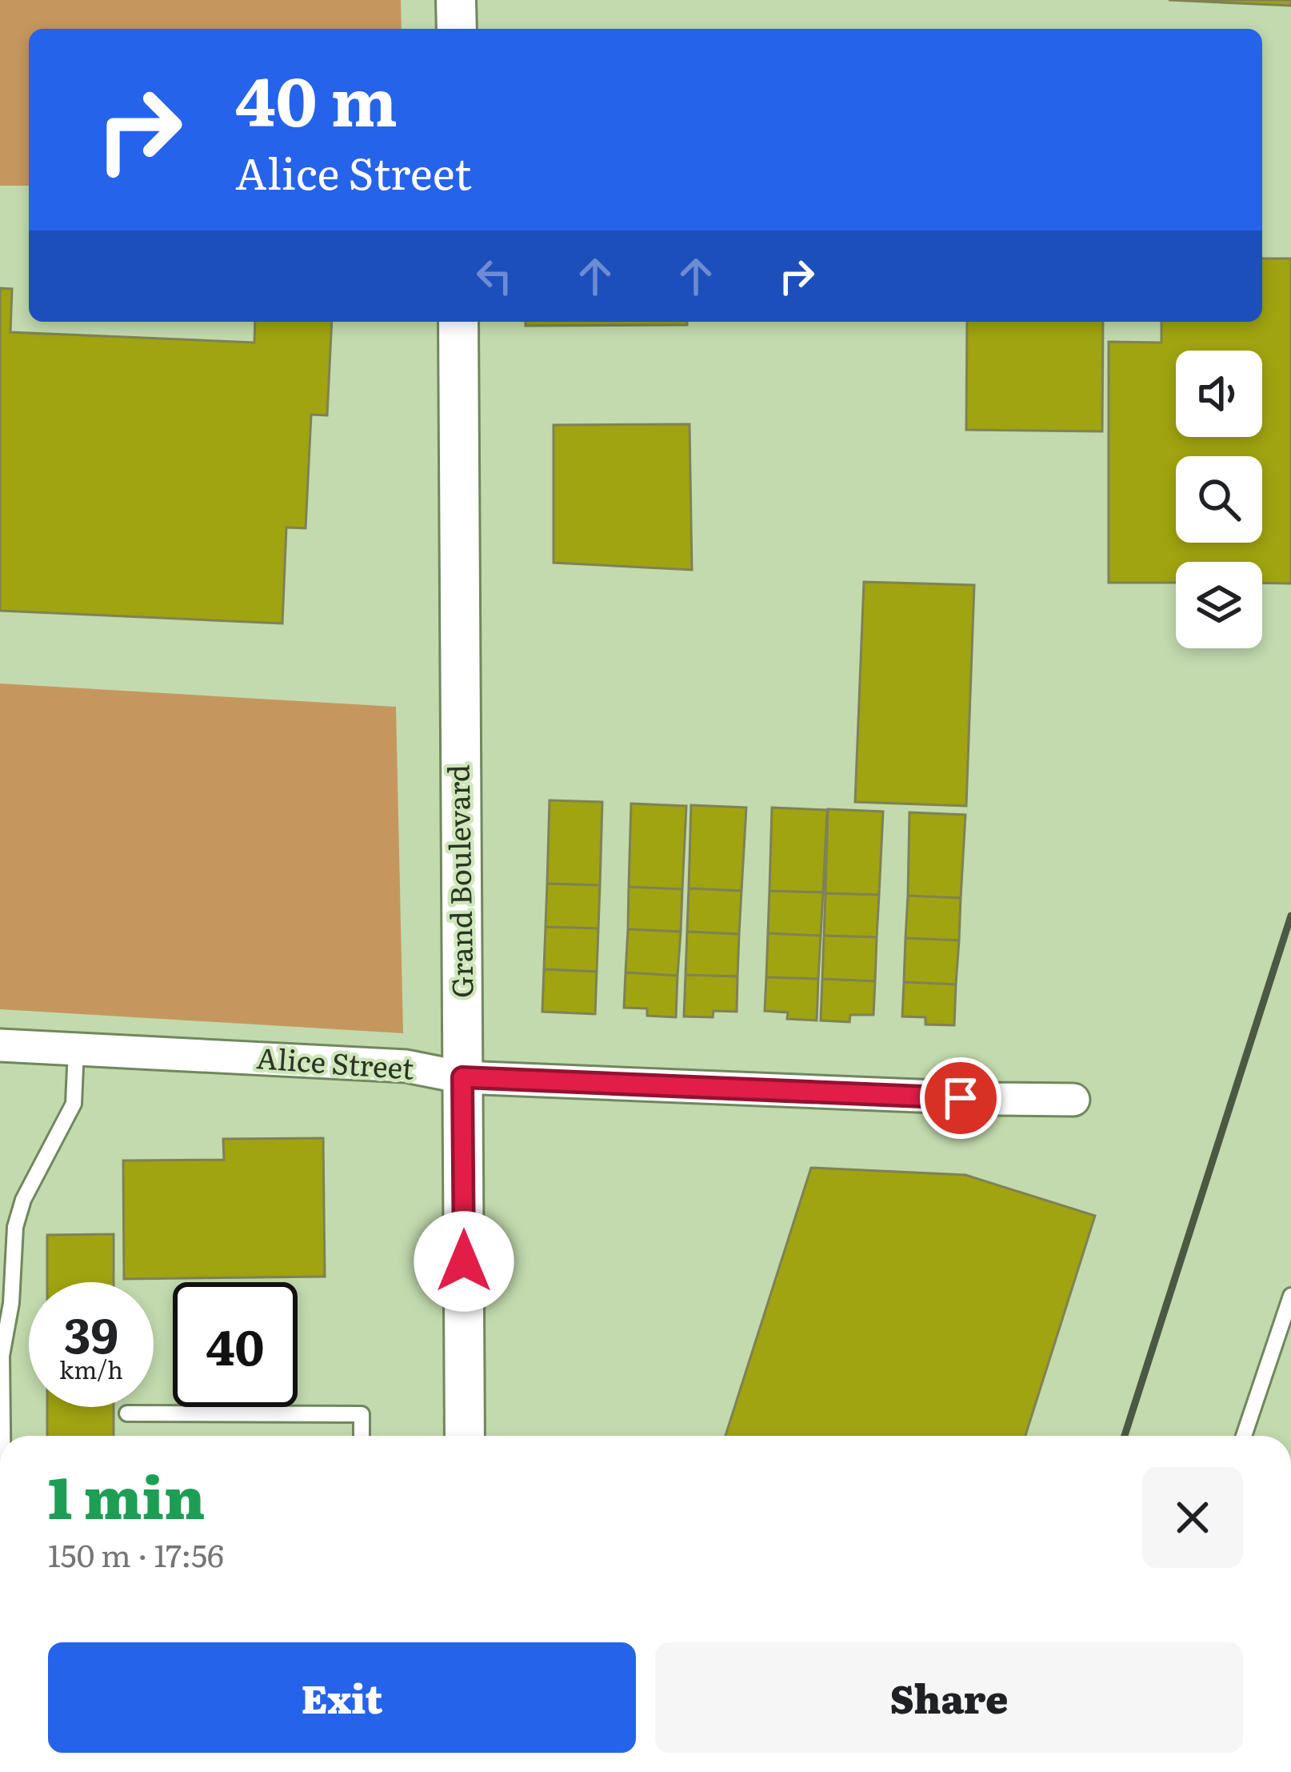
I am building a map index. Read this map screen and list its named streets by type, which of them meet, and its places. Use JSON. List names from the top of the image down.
{
  "streets": {
    "street": ["Grand Boulevard", "Alice Street"]
  },
  "crossings": [
    ["Grand Boulevard", "Alice Street"]
  ],
  "page": {
    "turn": ["40 m", "Alice Street"],
    "speed": "39 km/h",
    "limit": "40",
    "heading": ["1 min", "150 m · 17:56"],
    "buttons": ["Exit", "Share"]
  }
}
